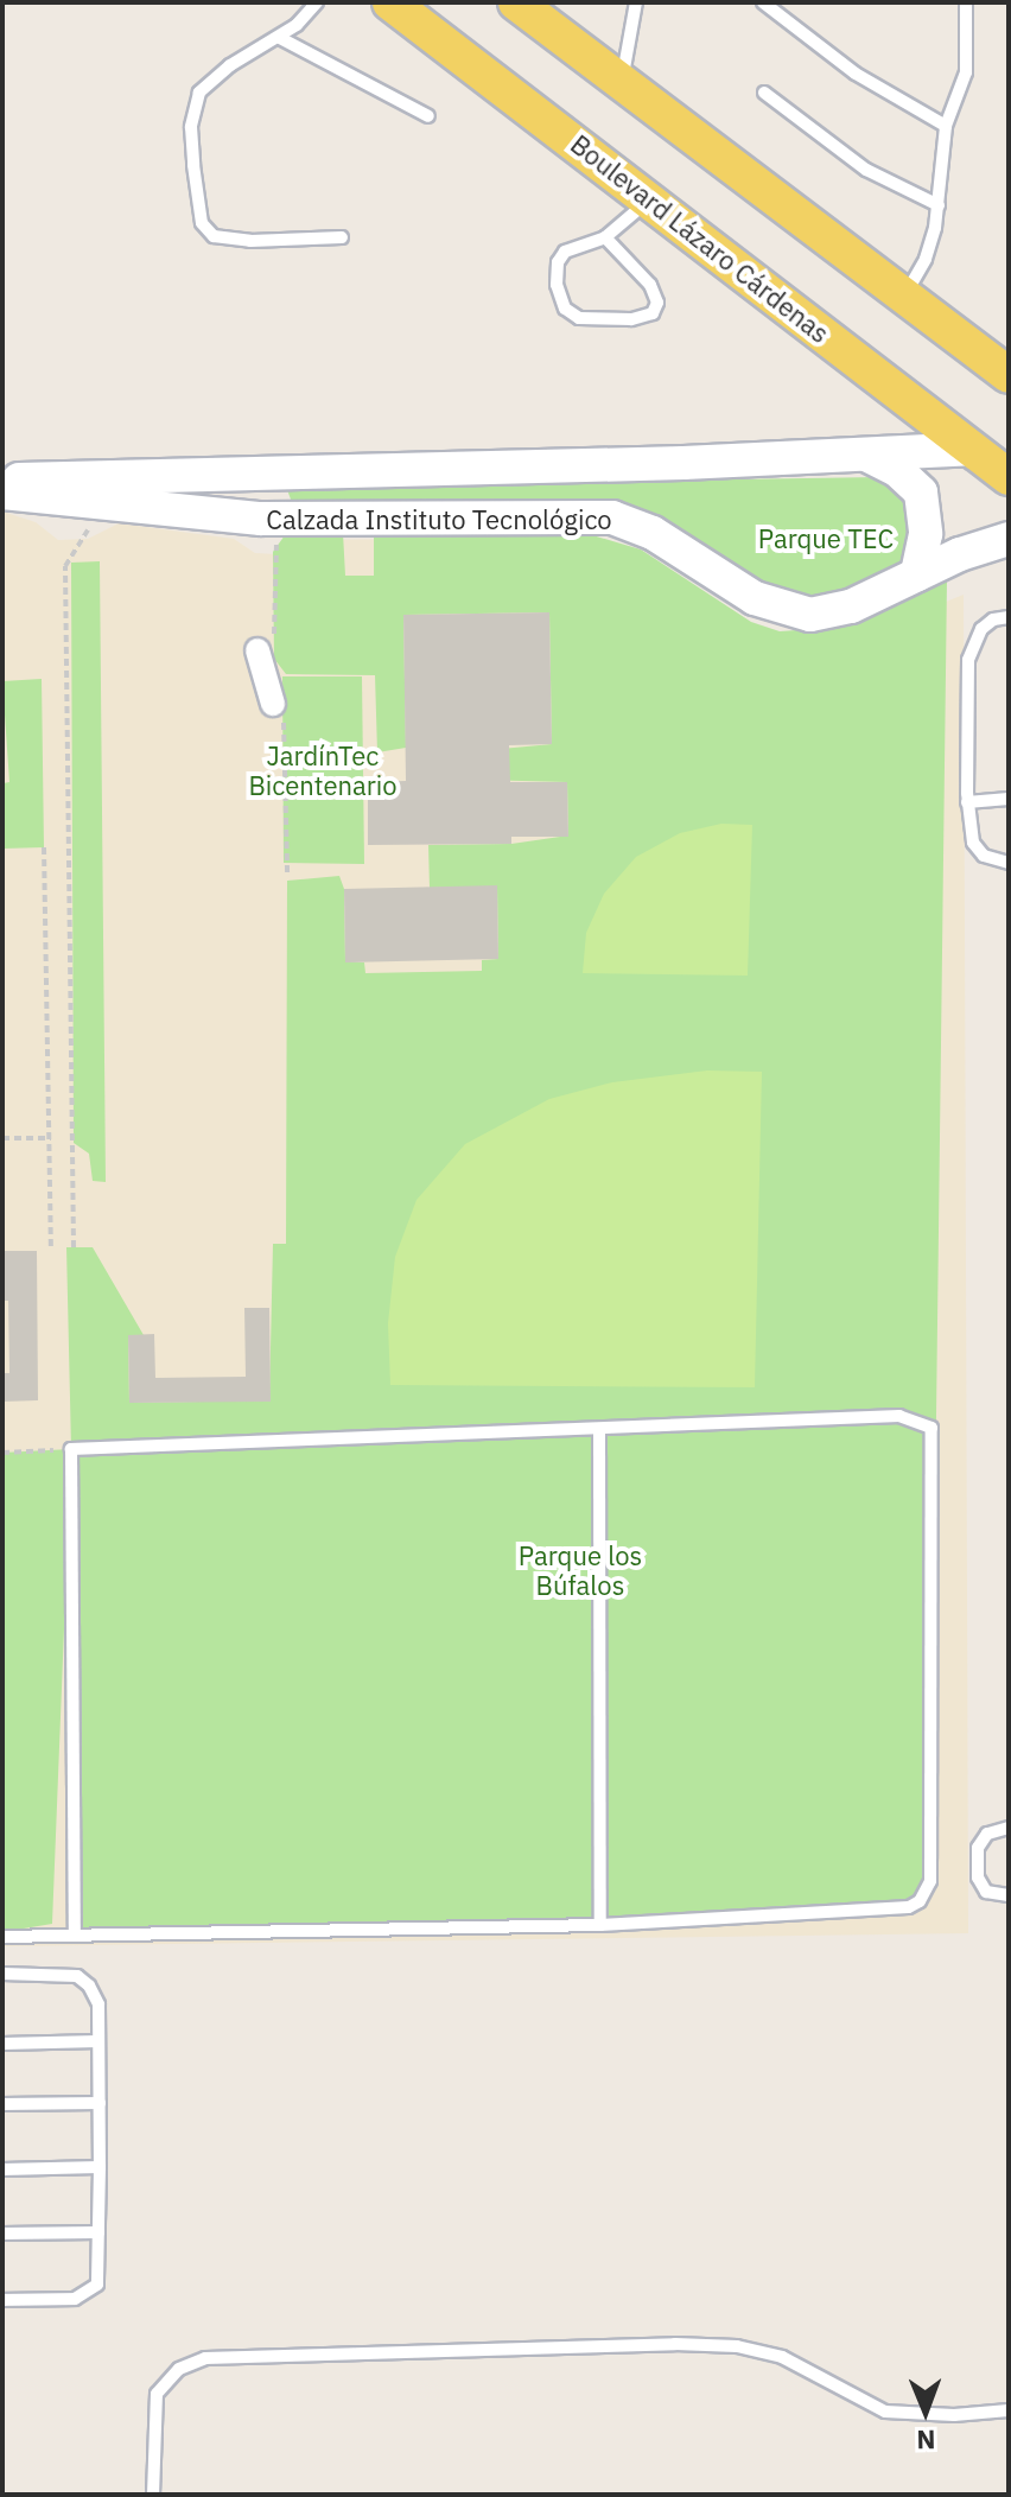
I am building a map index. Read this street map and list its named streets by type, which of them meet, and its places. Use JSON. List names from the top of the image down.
{
  "streets": {
    "main road": ["Boulevard Lázaro Cárdenas"],
    "street": ["Calzada Instituto Tecnológico"]
  },
  "crossings": [
    ["Boulevard Lázaro Cárdenas", "Calzada Instituto Tecnológico"]
  ],
  "parks": ["Parque TEC", "JardínTec Bicentenario", "Parque los Búfalos"],
  "north": "bottom"
}
